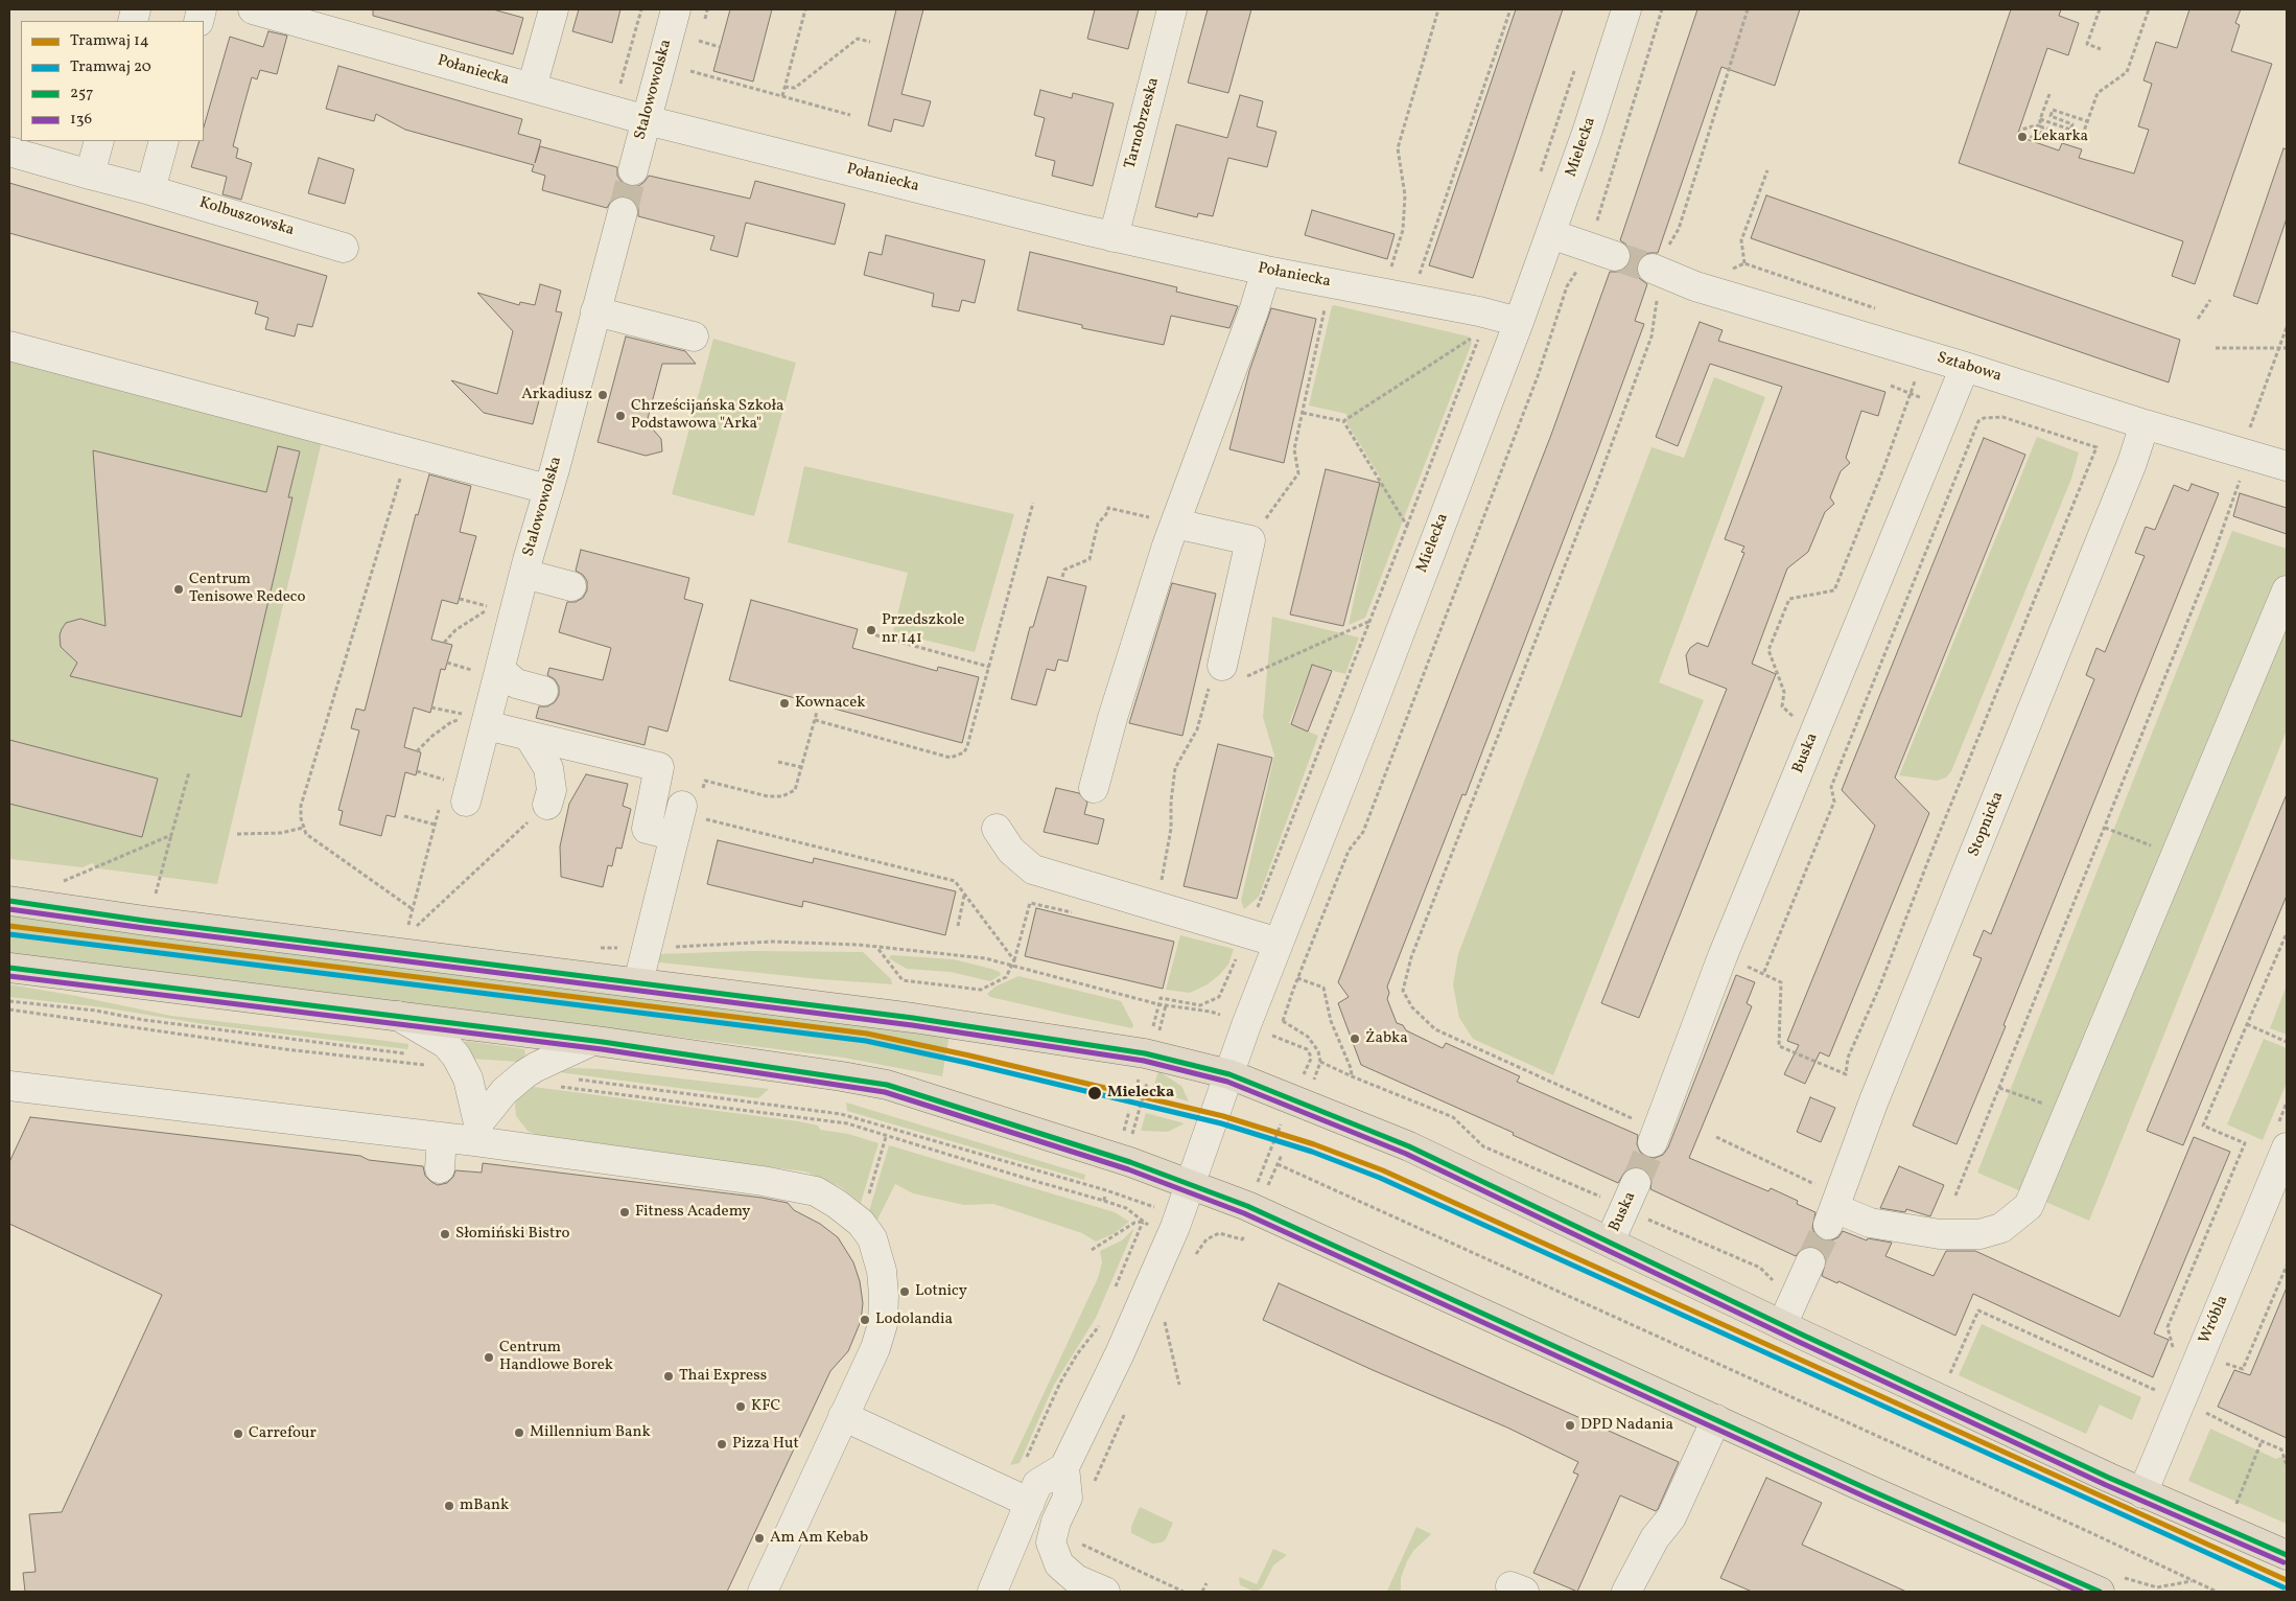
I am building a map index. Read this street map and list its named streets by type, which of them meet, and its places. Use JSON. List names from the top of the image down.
{
  "streets": {
    "street": [
      "Połaniecka",
      "Stalowowolska",
      "Tarnobrzeska",
      "Mielecka",
      "Kolbuszowska",
      "Sztabowa",
      "Buska",
      "Stopnicka",
      "Wróbla"
    ]
  },
  "crossings": [
    ["Połaniecka", "Stalowowolska"],
    ["Połaniecka", "Tarnobrzeska"],
    ["Połaniecka", "Mielecka"],
    ["Sztabowa", "Buska"],
    ["Sztabowa", "Stopnicka"]
  ],
  "places": [
    "Lekarka",
    "Arkadiusz",
    "Chrześcijańska Szkoła Podstawowa \"Arka\"",
    "Centrum Tenisowe Redeco",
    "Przedszkole nr 141",
    "Kownacek",
    "Żabka",
    "Mielecka",
    "Fitness Academy",
    "Słomiński Bistro",
    "Lotnicy",
    "Lodolandia",
    "Centrum Handlowe Borek",
    "Thai Express",
    "KFC",
    "DPD Nadania",
    "Millennium Bank",
    "Carrefour",
    "Pizza Hut",
    "mBank",
    "Am Am Kebab"
  ],
  "lines": [
    "transit line 257",
    "transit line 136",
    "tram line 14",
    "tram line 20"
  ],
  "legend": [
    "Tramwaj 14",
    "Tramwaj 20",
    "257",
    "136"
  ]
}
